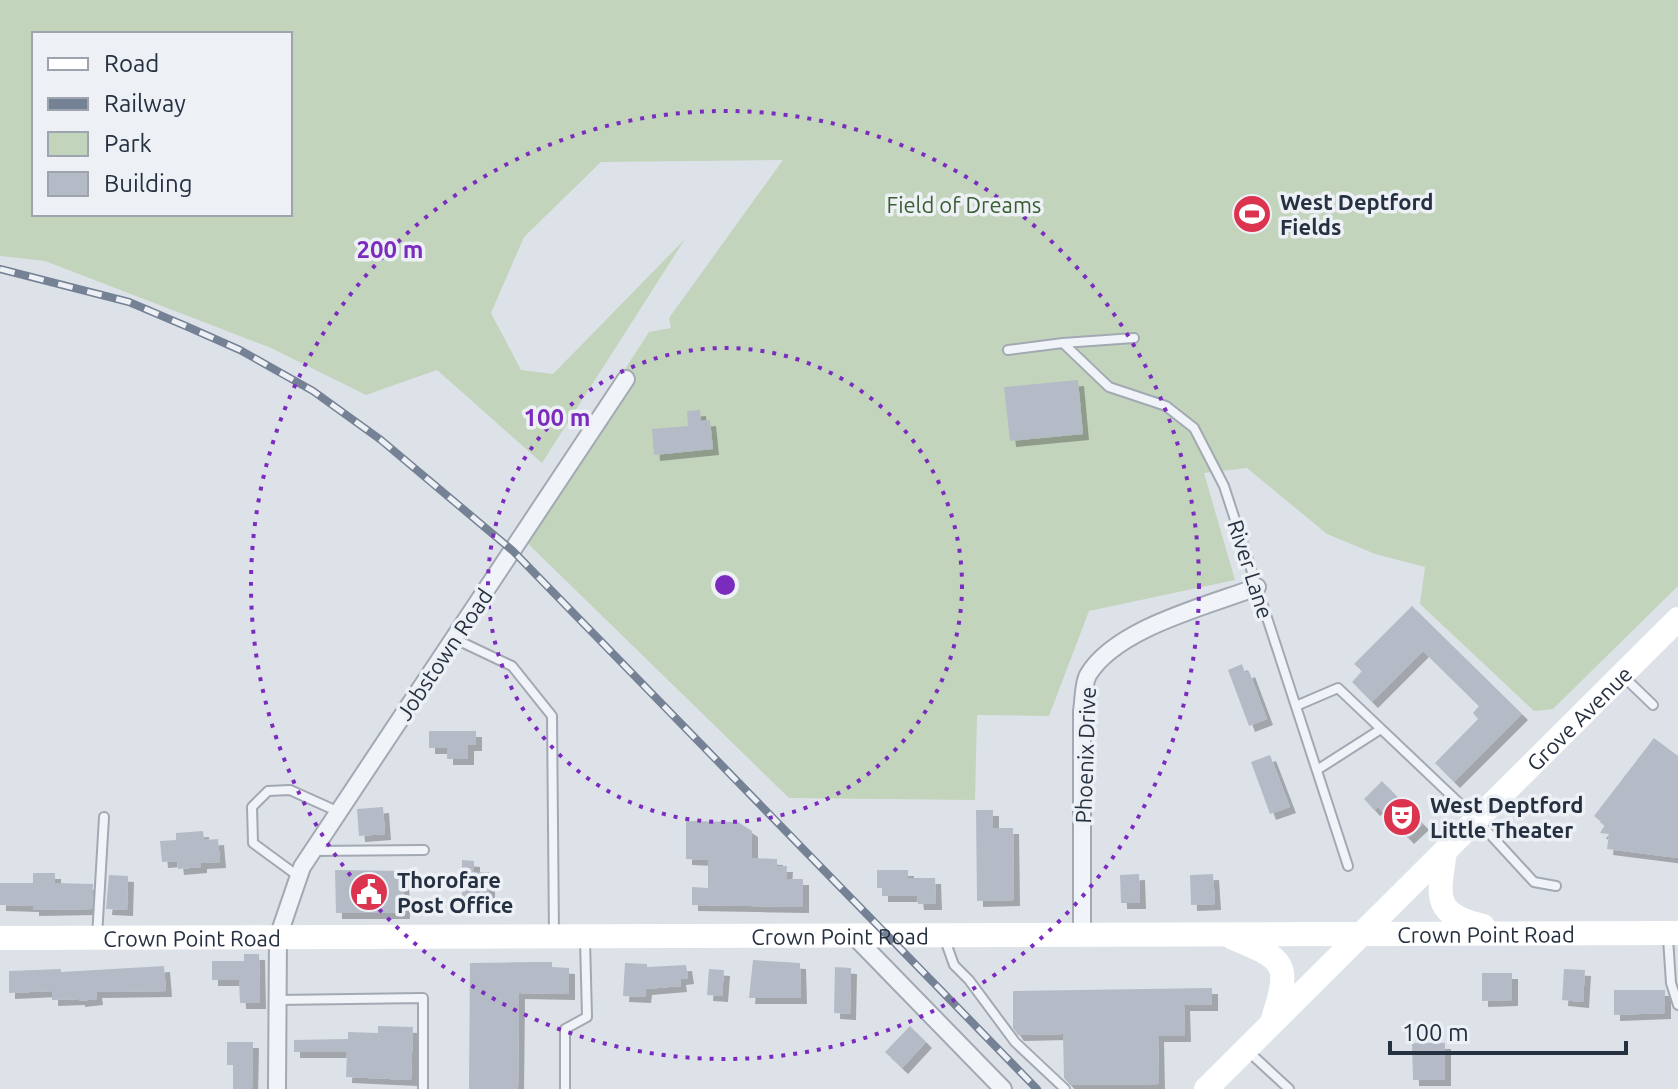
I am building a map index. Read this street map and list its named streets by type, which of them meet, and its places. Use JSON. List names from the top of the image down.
{
  "streets": {
    "main road": ["Grove Avenue", "Crown Point Road"],
    "street": ["Jobstown Road", "Phoenix Drive"],
    "lane": ["River Lane"]
  },
  "crossings": [
    ["River Lane", "Phoenix Drive"],
    ["Jobstown Road", "Crown Point Road"],
    ["Grove Avenue", "Crown Point Road"],
    ["Phoenix Drive", "Crown Point Road"]
  ],
  "parks": ["Field of Dreams"],
  "places": {
    "sports": ["West Deptford Fields"],
    "theatre": ["West Deptford Little Theater"],
    "public building": ["Thorofare Post Office"]
  },
  "legend": [
    "Road",
    "Railway",
    "Park",
    "Building"
  ],
  "scale_bar": "100 m",
  "rings": ["200 m", "100 m"]
}
